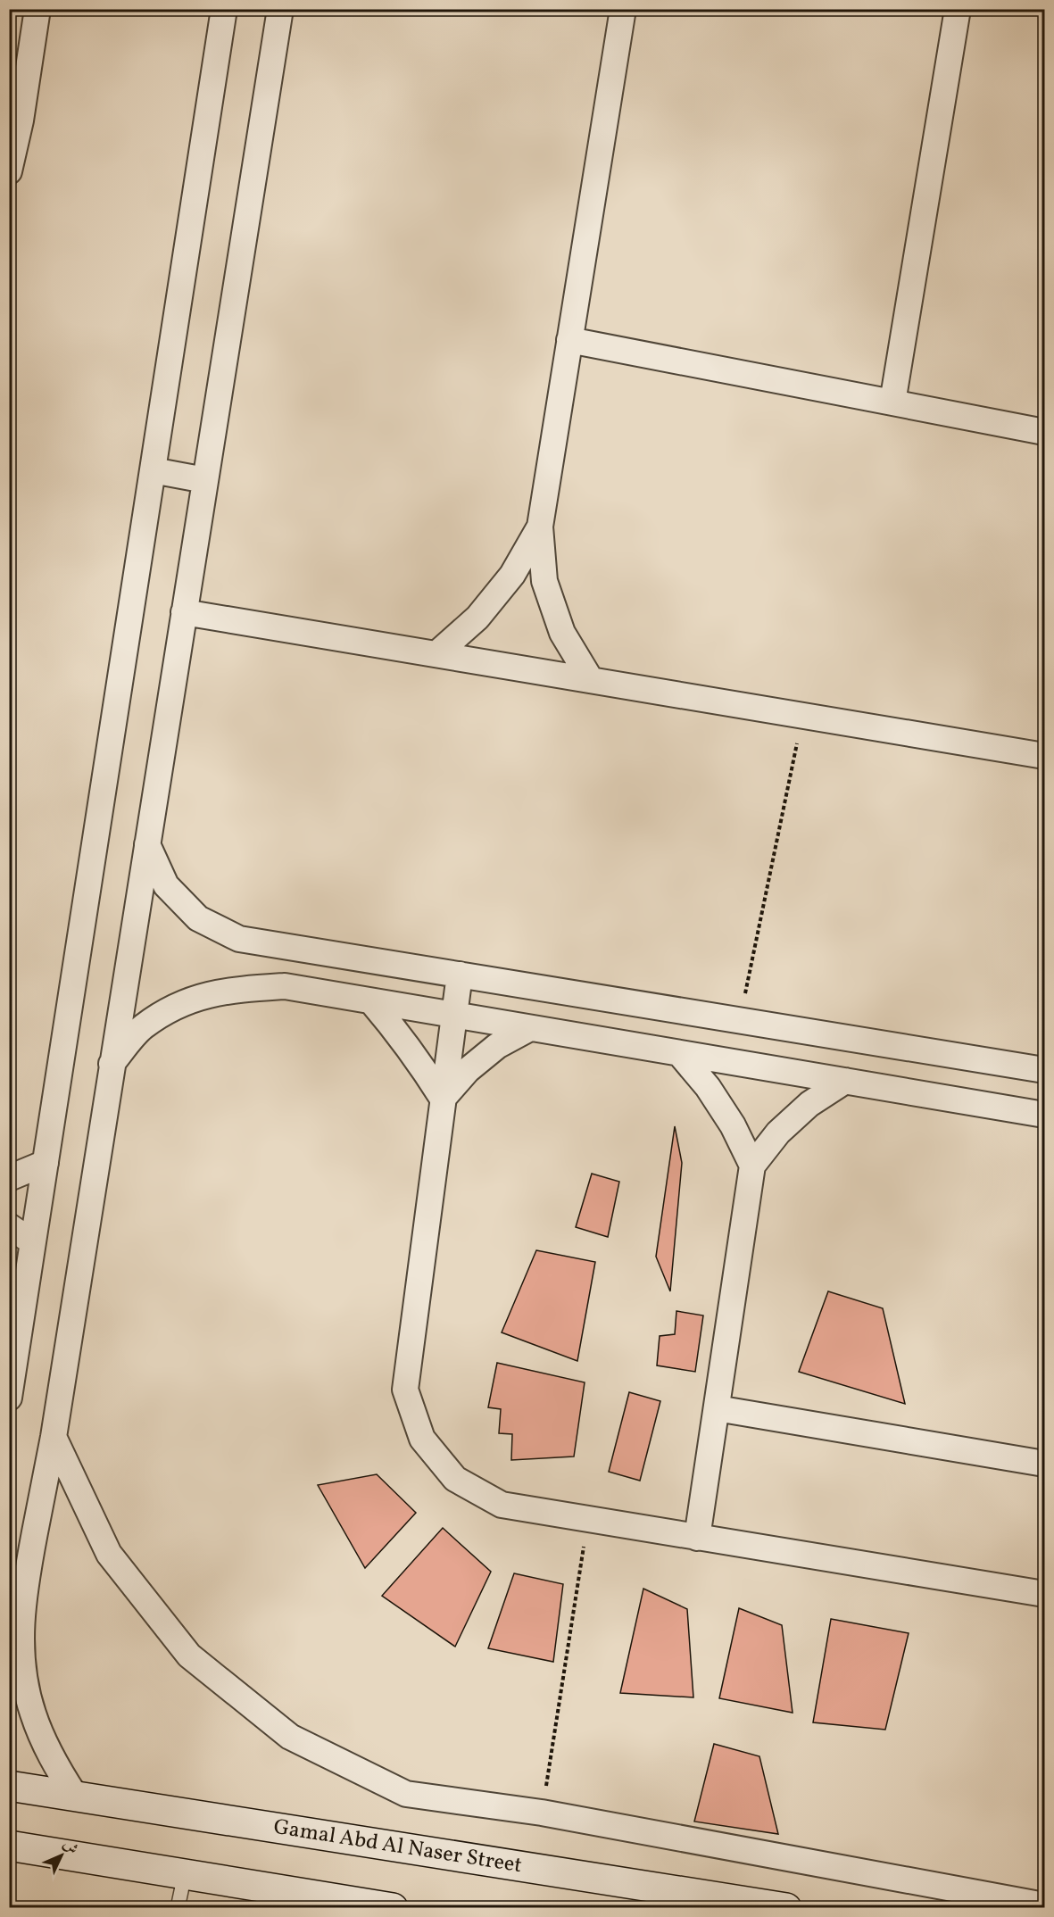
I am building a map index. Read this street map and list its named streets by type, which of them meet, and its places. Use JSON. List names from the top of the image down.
{
  "streets": {
    "main road": ["Gamal Abd Al Naser Street"]
  },
  "north": "top right"
}
